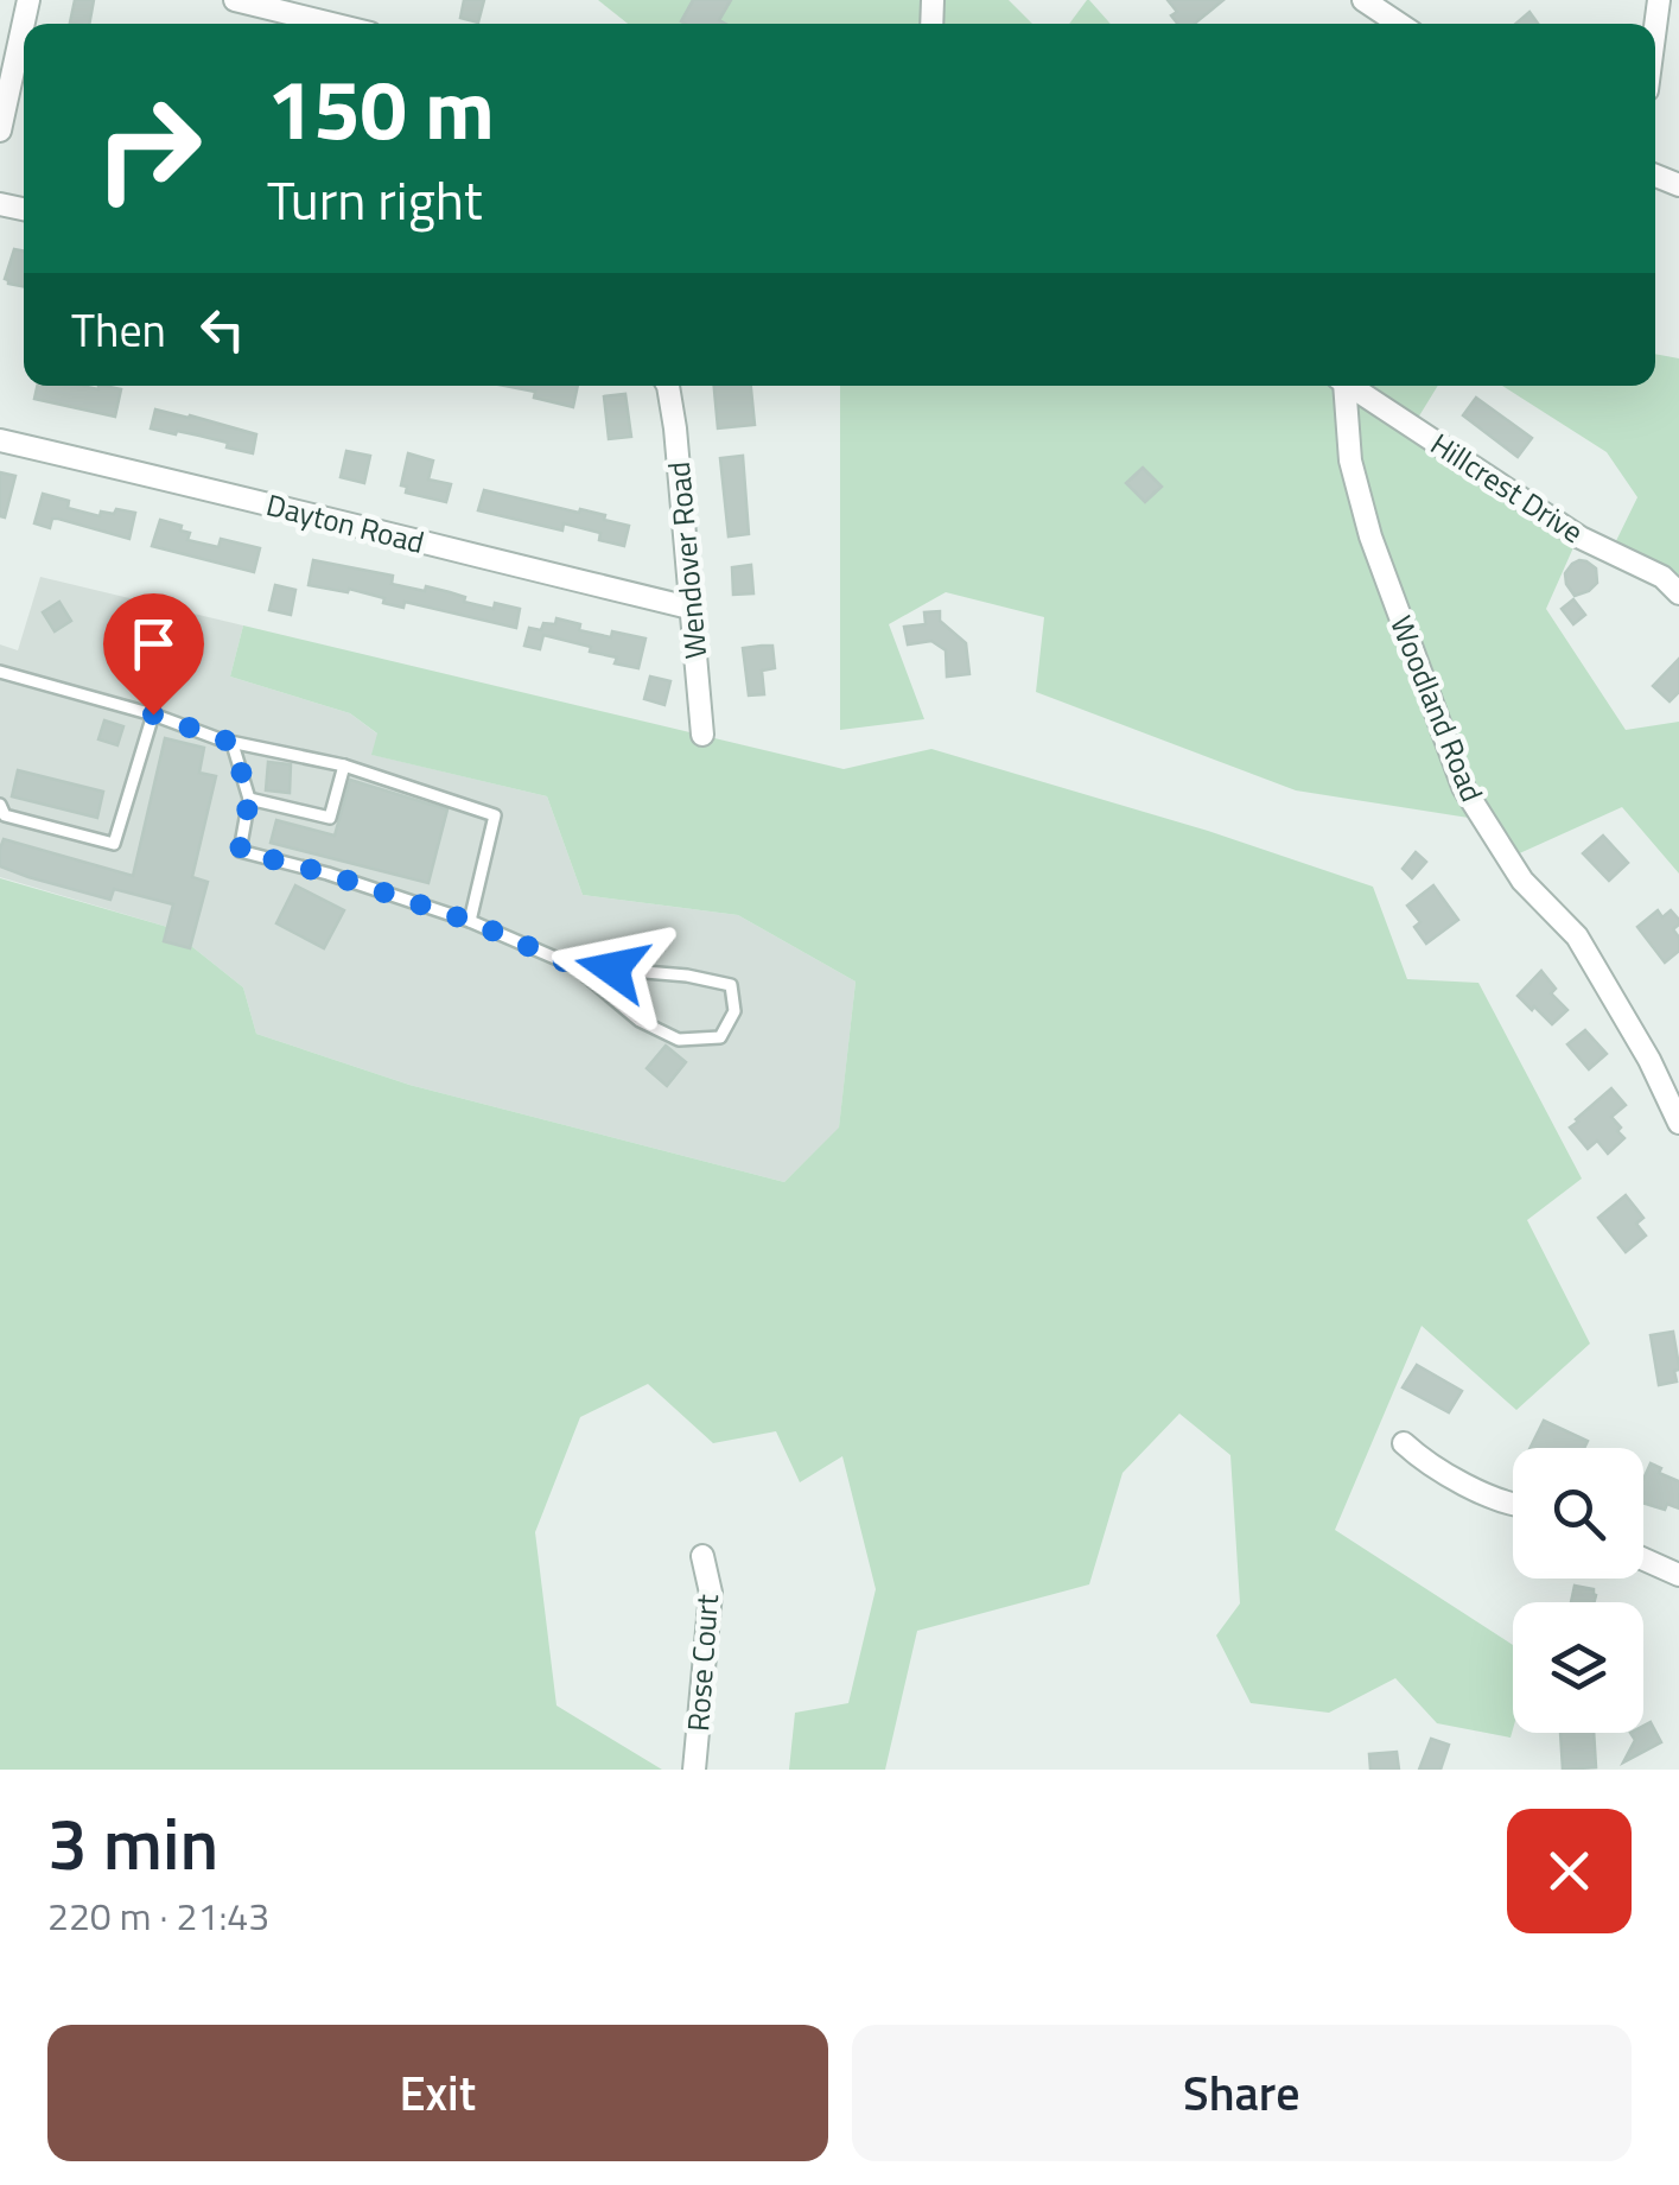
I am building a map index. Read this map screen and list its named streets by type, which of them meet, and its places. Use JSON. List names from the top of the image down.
{
  "streets": {
    "street": [
      "Hillcrest Drive",
      "Dayton Road",
      "Wendover Road",
      "Woodland Road",
      "Rose Court"
    ]
  },
  "crossings": [
    ["Dayton Road", "Wendover Road"]
  ],
  "page": {
    "turn": ["150 m", "Turn right"],
    "then": "Then",
    "heading": ["3 min", "220 m · 21:43"],
    "buttons": ["Exit", "Share"]
  }
}
